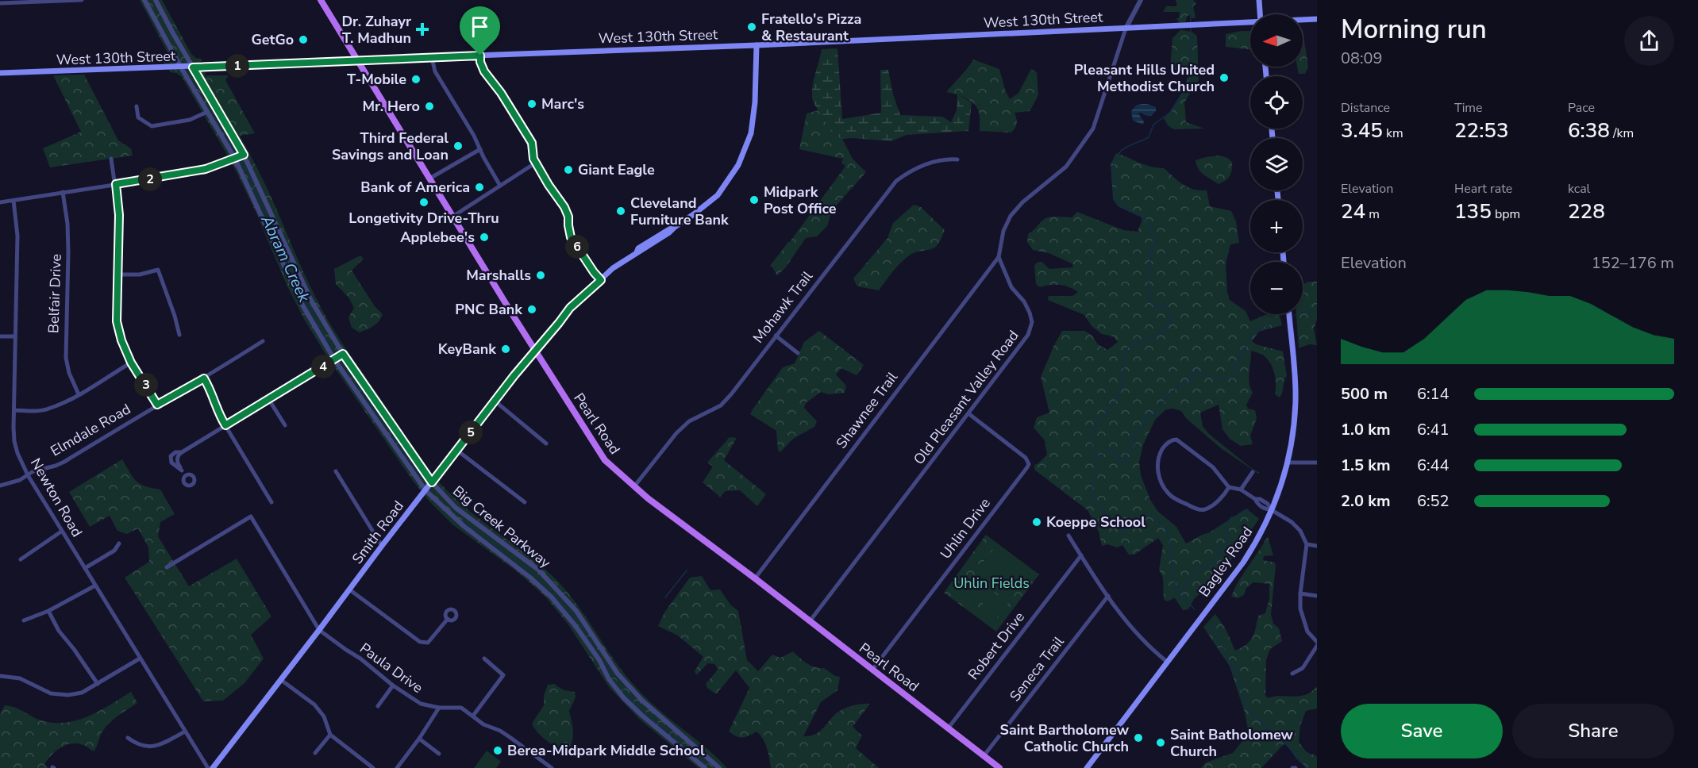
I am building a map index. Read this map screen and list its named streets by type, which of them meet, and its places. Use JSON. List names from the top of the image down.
{
  "streets": {
    "main road": [
      "West 130th Street",
      "Pearl Road",
      "Smith Road",
      "Bagley Road"
    ],
    "street": [
      "Belfair Drive",
      "Mohawk Trail",
      "Old Pleasant Valley Road",
      "Shawnee Trail",
      "Elmdale Road",
      "Newton Road",
      "Big Creek Parkway",
      "Uhlin Drive",
      "Robert Drive",
      "Paula Drive",
      "Seneca Trail"
    ]
  },
  "crossings": [
    ["West 130th Street", "Pearl Road"],
    ["West 130th Street", "Big Creek Parkway"],
    ["West 130th Street", "Smith Road"],
    ["Mohawk Trail", "Pearl Road"],
    ["Old Pleasant Valley Road", "Shawnee Trail"],
    ["Old Pleasant Valley Road", "Pearl Road"],
    ["Old Pleasant Valley Road", "Uhlin Drive"],
    ["Shawnee Trail", "Pearl Road"],
    ["Pearl Road", "Uhlin Drive"],
    ["Pearl Road", "Smith Road"],
    ["Pearl Road", "Robert Drive"],
    ["Pearl Road", "Seneca Trail"],
    ["Elmdale Road", "Newton Road"],
    ["Big Creek Parkway", "Smith Road"],
    ["Smith Road", "Paula Drive"]
  ],
  "water": ["Abram Creek"],
  "parks": ["Uhlin Fields"],
  "places": {
    "other": [
      "Fratello's Pizza & Restaurant",
      "GetGo",
      "Pleasant Hills United Methodist Church",
      "T-Mobile",
      "Marc's",
      "Mr. Hero",
      "Third Federal Savings and Loan",
      "Giant Eagle",
      "Bank of America",
      "Midpark Post Office",
      "Longetivity Drive-Thru",
      "Cleveland Furniture Bank",
      "Applebee's",
      "Marshalls",
      "PNC Bank",
      "KeyBank",
      "Koeppe School",
      "Saint Bartholomew Catholic Church",
      "Saint Batholomew Church",
      "Berea-Midpark Middle School"
    ],
    "health": ["Dr. Zuhayr T. Madhun"]
  },
  "north": "left",
  "page": {
    "heading": ["Morning run", "08:09"],
    "map_buttons": ["+", "−"],
    "pins": [
      "1",
      "2",
      "6",
      "4",
      "3",
      "5"
    ],
    "stats": [
      ["Distance", "3.45 km"],
      ["Time", "22:53"],
      ["Pace", "6:38 /km"],
      ["Elevation", "24 m"],
      ["Heart rate", "135 bpm"],
      ["kcal", "228"]
    ],
    "chart": ["Elevation", "152–176 m"],
    "list": [
      {
        "name": "500 m",
        "note": "6:14"
      },
      {
        "name": "1.0 km",
        "note": "6:41"
      },
      {
        "name": "1.5 km",
        "note": "6:44"
      },
      {
        "name": "2.0 km",
        "note": "6:52"
      }
    ],
    "buttons": ["Save", "Share"]
  }
}
